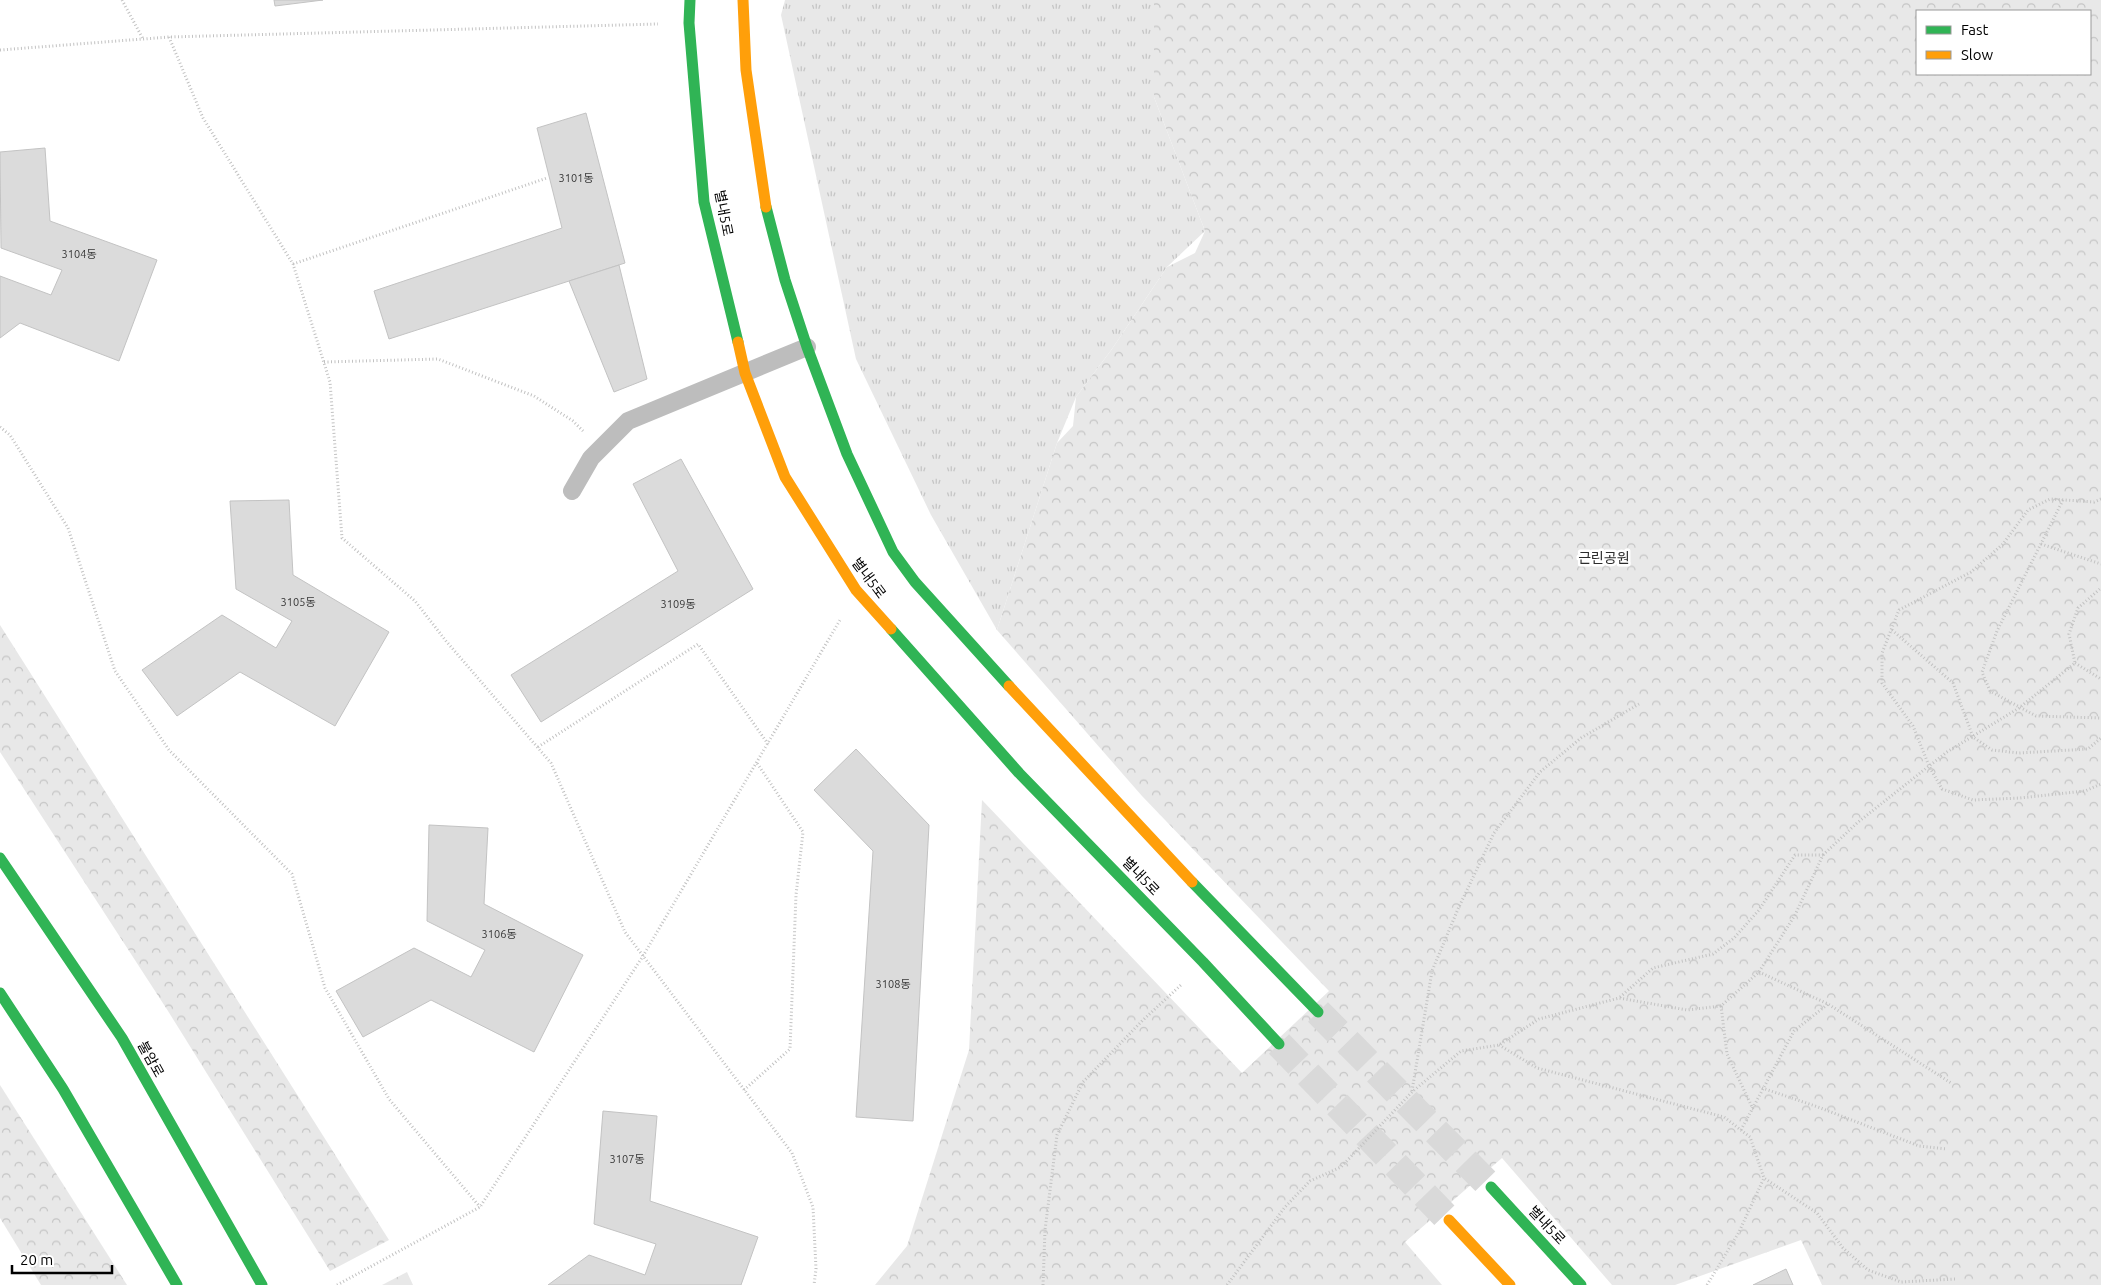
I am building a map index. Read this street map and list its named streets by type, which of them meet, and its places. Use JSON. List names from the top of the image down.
{
  "streets": {
    "street": ["별내5로", "불암로"]
  },
  "parks": ["근린공원"],
  "house_numbers": [
    "3101동",
    "3104동",
    "3105동",
    "3109동",
    "3106동",
    "3108동",
    "3107동"
  ],
  "legend": ["Fast", "Slow"],
  "scale_bar": "20 m"
}
